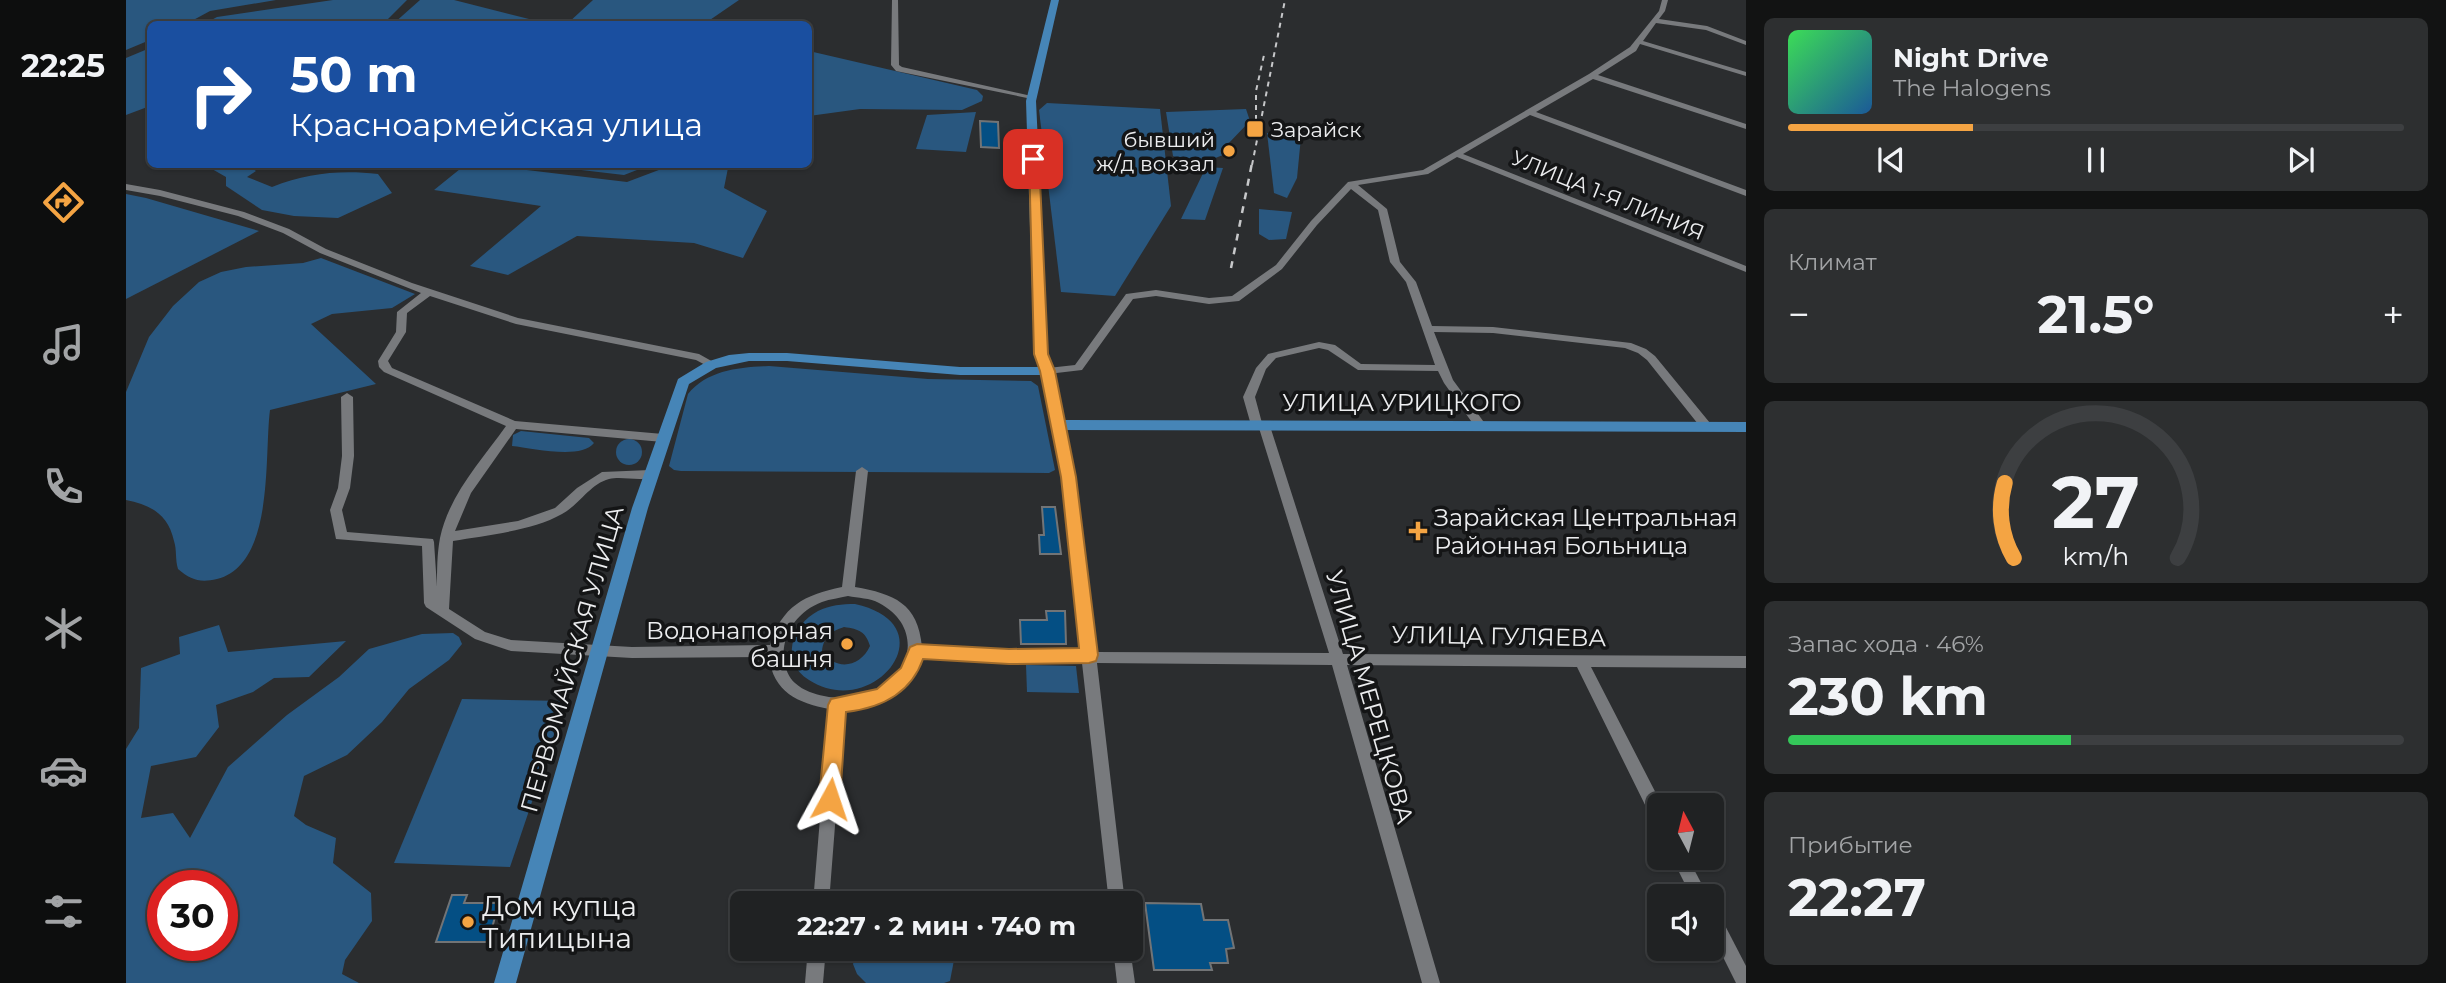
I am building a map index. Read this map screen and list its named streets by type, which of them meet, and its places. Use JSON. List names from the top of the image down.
{
  "streets": {
    "main road": ["УЛИЦА УРИЦКОГО", "ПЕРВОМАЙСКАЯ УЛИЦА"],
    "street": ["УЛИЦА 1-Я ЛИНИЯ", "УЛИЦА ГУЛЯЕВА", "УЛИЦА МЕРЕЦКОВА"]
  },
  "crossings": [
    ["УЛИЦА УРИЦКОГО", "УЛИЦА МЕРЕЦКОВА"],
    ["УЛИЦА ГУЛЯЕВА", "УЛИЦА МЕРЕЦКОВА"]
  ],
  "places": {
    "transit": ["Зарайск"],
    "other": ["бывший ж/д вокзал", "Водонапорная башня", "Дом купца Типицына"],
    "health": ["Зарайская Центральная Районная Больница"]
  },
  "north": "top",
  "page": {
    "tabs": "22:25",
    "turn": ["50 m", "Красноармейская улица"],
    "song": ["Night Drive", "The Halogens"],
    "tile": [
      "Климат",
      ["Запас хода · 46%", "230 km"],
      ["Прибытие", "22:27"]
    ],
    "heat": ["−", "21.5°", "+"],
    "limit": "30",
    "trip": "22:27 · 2 мин · 740 m",
    "gauge": ["27", "km/h"]
  }
}
